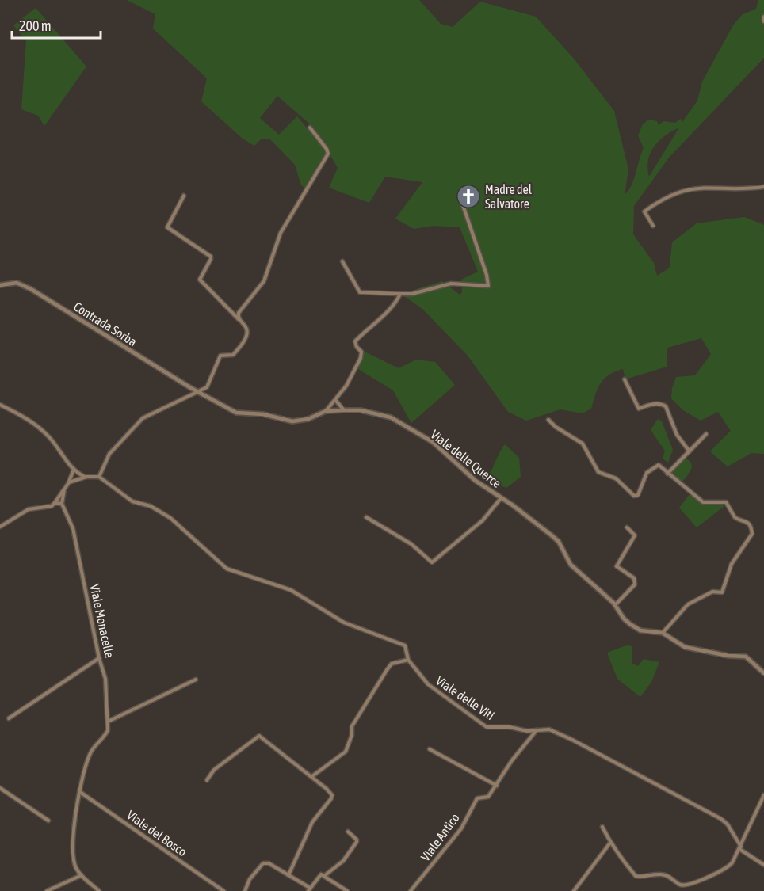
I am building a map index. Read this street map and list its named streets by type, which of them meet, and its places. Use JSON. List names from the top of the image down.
{
  "streets": {
    "street": [
      "Contrada Sorba",
      "Viale delle Querce",
      "Viale Monacelle",
      "Viale delle Viti",
      "Viale del Bosco",
      "Viale Antico"
    ]
  },
  "crossings": [
    ["Contrada Sorba", "Viale delle Querce"],
    ["Viale Monacelle", "Viale del Bosco"],
    ["Viale delle Viti", "Viale Antico"]
  ],
  "places": {
    "church": ["Madre del Salvatore"]
  },
  "scale_bar": "200 m"
}
